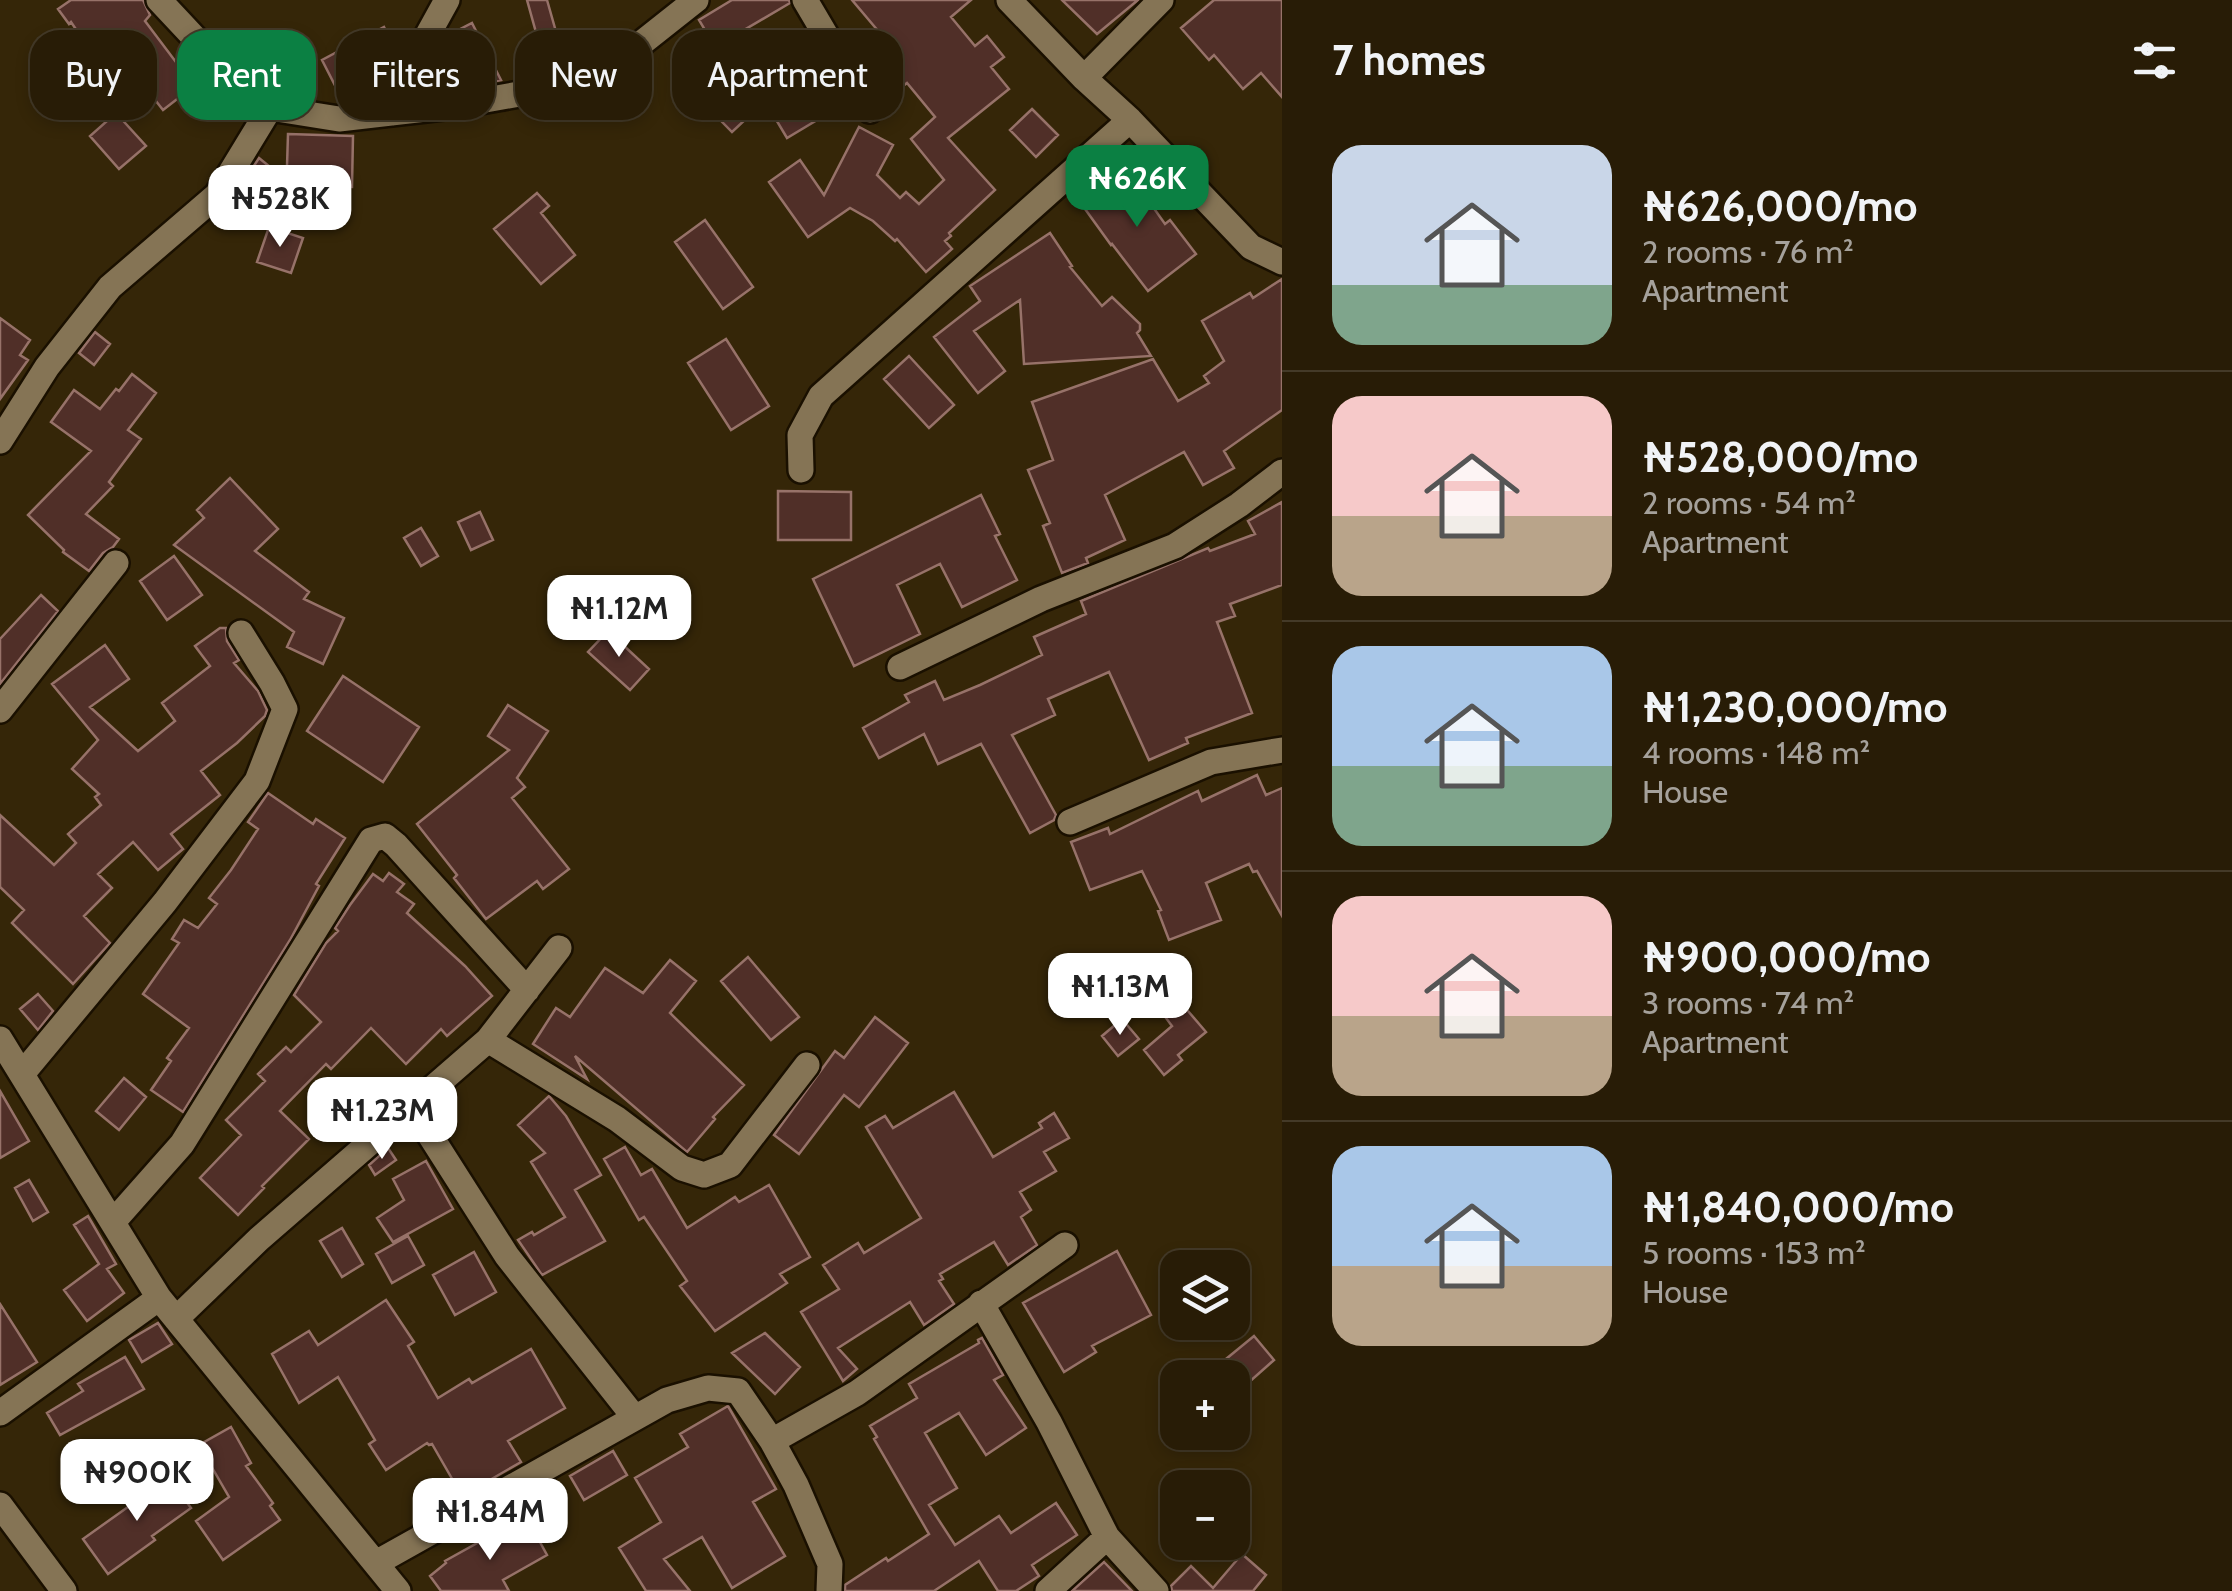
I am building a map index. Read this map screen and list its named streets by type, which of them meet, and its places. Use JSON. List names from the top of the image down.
{
  "page": {
    "heading": "7 homes",
    "chip": [
      "Buy",
      "Rent",
      "Filters",
      "New",
      "Apartment"
    ],
    "list": [
      {
        "name": "₦626,000/mo",
        "note": "2 rooms · 76 m² · Apartment"
      },
      {
        "name": "₦528,000/mo",
        "note": "2 rooms · 54 m² · Apartment"
      },
      {
        "name": "₦1,230,000/mo",
        "note": "4 rooms · 148 m² · House"
      },
      {
        "name": "₦900,000/mo",
        "note": "3 rooms · 74 m² · Apartment"
      },
      {
        "name": "₦1,840,000/mo",
        "note": "5 rooms · 153 m² · House"
      }
    ],
    "price": [
      "₦626K",
      "₦528K",
      "₦1.12M",
      "₦1.13M",
      "₦1.23M",
      "₦900K",
      "₦1.84M"
    ],
    "map_buttons": ["+", "−"]
  }
}
